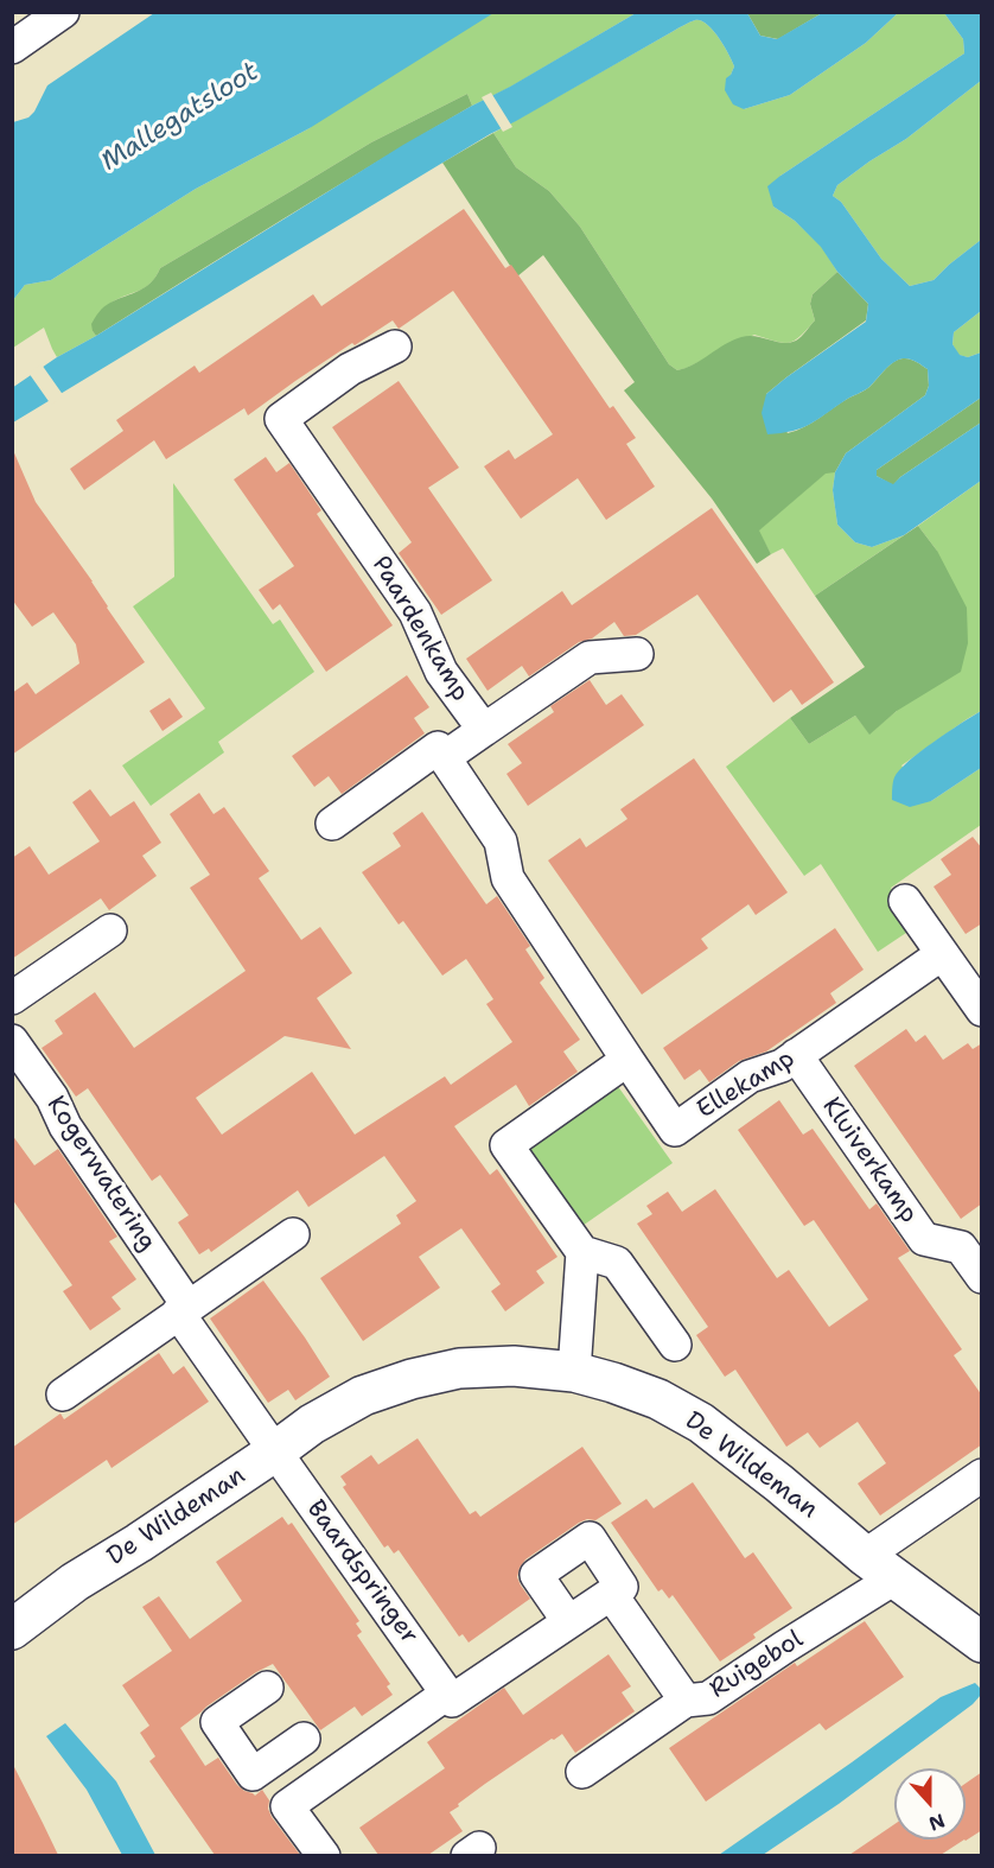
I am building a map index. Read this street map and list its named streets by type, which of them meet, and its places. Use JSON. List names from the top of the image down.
{
  "streets": {
    "street": [
      "Paardenkamp",
      "Ellekamp",
      "Kluiverkamp",
      "Kogerwatering",
      "De Wildeman",
      "Baardspringer",
      "Ruigebol"
    ]
  },
  "crossings": [
    ["Ellekamp", "Kluiverkamp"],
    ["Kogerwatering", "De Wildeman"],
    ["Kogerwatering", "Baardspringer"],
    ["De Wildeman", "Baardspringer"],
    ["De Wildeman", "Ruigebol"]
  ],
  "water": ["Mallegatsloot"],
  "north": "bottom"
}
